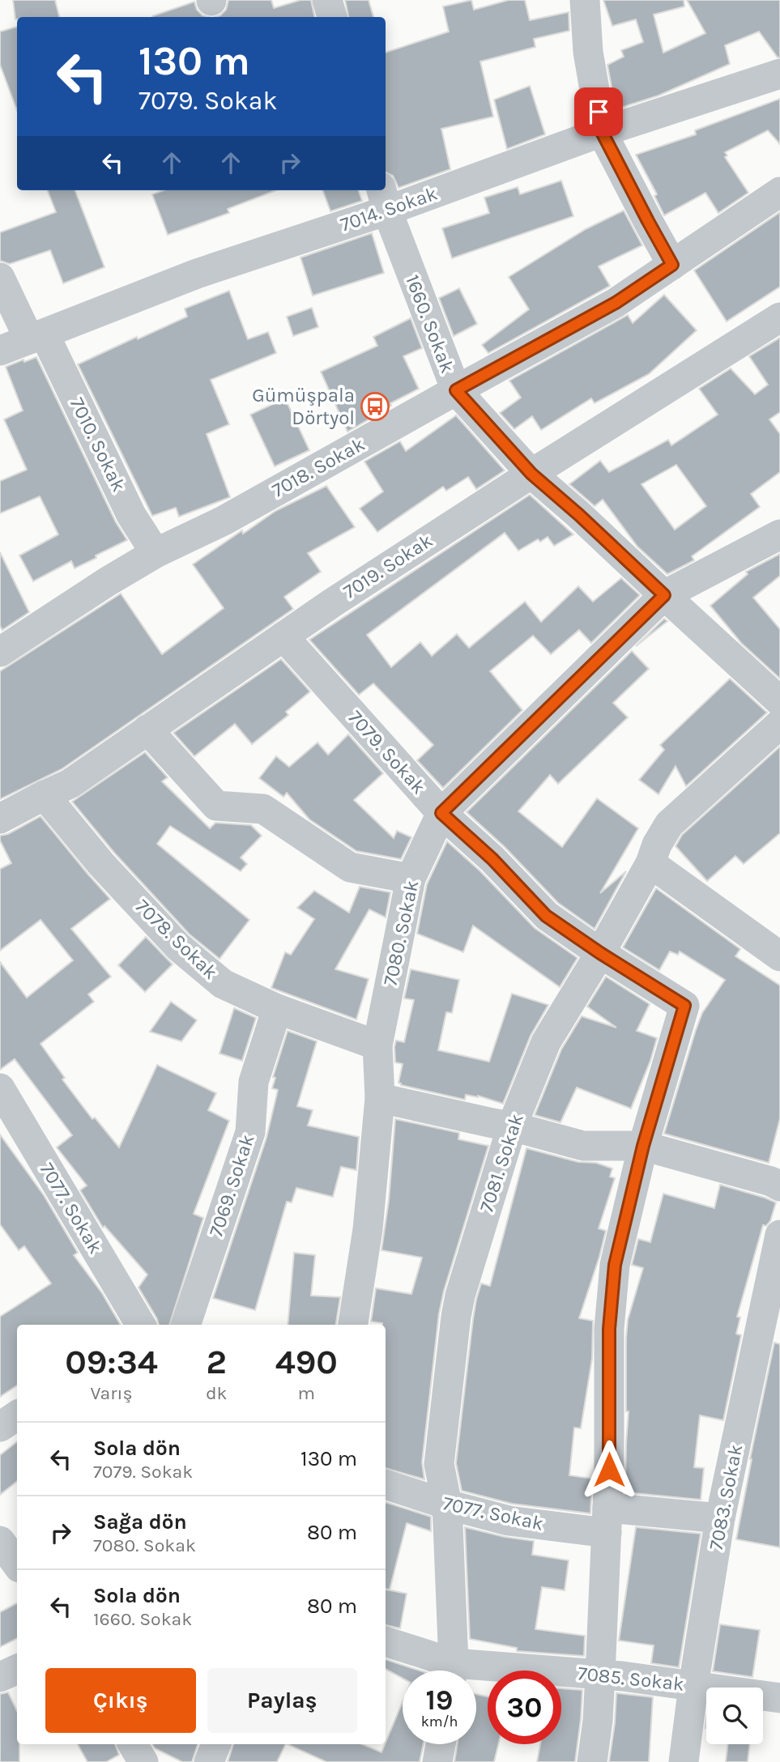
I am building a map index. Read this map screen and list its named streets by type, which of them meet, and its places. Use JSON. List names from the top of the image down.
{
  "streets": {
    "street": [
      "7014. Sokak",
      "1660. Sokak",
      "7010. Sokak",
      "7018. Sokak",
      "7019. Sokak",
      "7079. Sokak",
      "7080. Sokak",
      "7078. Sokak",
      "7081. Sokak",
      "7069. Sokak",
      "7077. Sokak",
      "7083. Sokak",
      "7085. Sokak"
    ]
  },
  "crossings": [
    ["7014. Sokak", "1660. Sokak"],
    ["7014. Sokak", "7010. Sokak"],
    ["1660. Sokak", "7018. Sokak"],
    ["1660. Sokak", "7019. Sokak"],
    ["1660. Sokak", "7080. Sokak"],
    ["7010. Sokak", "7018. Sokak"],
    ["7019. Sokak", "7079. Sokak"],
    ["7019. Sokak", "7078. Sokak"],
    ["7079. Sokak", "7080. Sokak"],
    ["7079. Sokak", "7081. Sokak"],
    ["7080. Sokak", "7078. Sokak"],
    ["7078. Sokak", "7069. Sokak"],
    ["7081. Sokak", "7077. Sokak"],
    ["7077. Sokak", "7083. Sokak"],
    ["7083. Sokak", "7085. Sokak"]
  ],
  "places": {
    "bus stop": ["Gümüşpala Dörtyol"]
  },
  "page": {
    "turn": ["130 m", "7079. Sokak"],
    "eta": [
      "09:34",
      "Varış",
      "2",
      "dk",
      "490",
      "m"
    ],
    "list": [
      {
        "name": "Sola dön",
        "note": "7079. Sokak",
        "value": "130 m"
      },
      {
        "name": "Sağa dön",
        "note": "7080. Sokak",
        "value": "80 m"
      },
      {
        "name": "Sola dön",
        "note": "1660. Sokak",
        "value": "80 m"
      }
    ],
    "buttons": ["Çıkış", "Paylaş"],
    "speed": "19 km/h",
    "limit": "30"
  }
}
